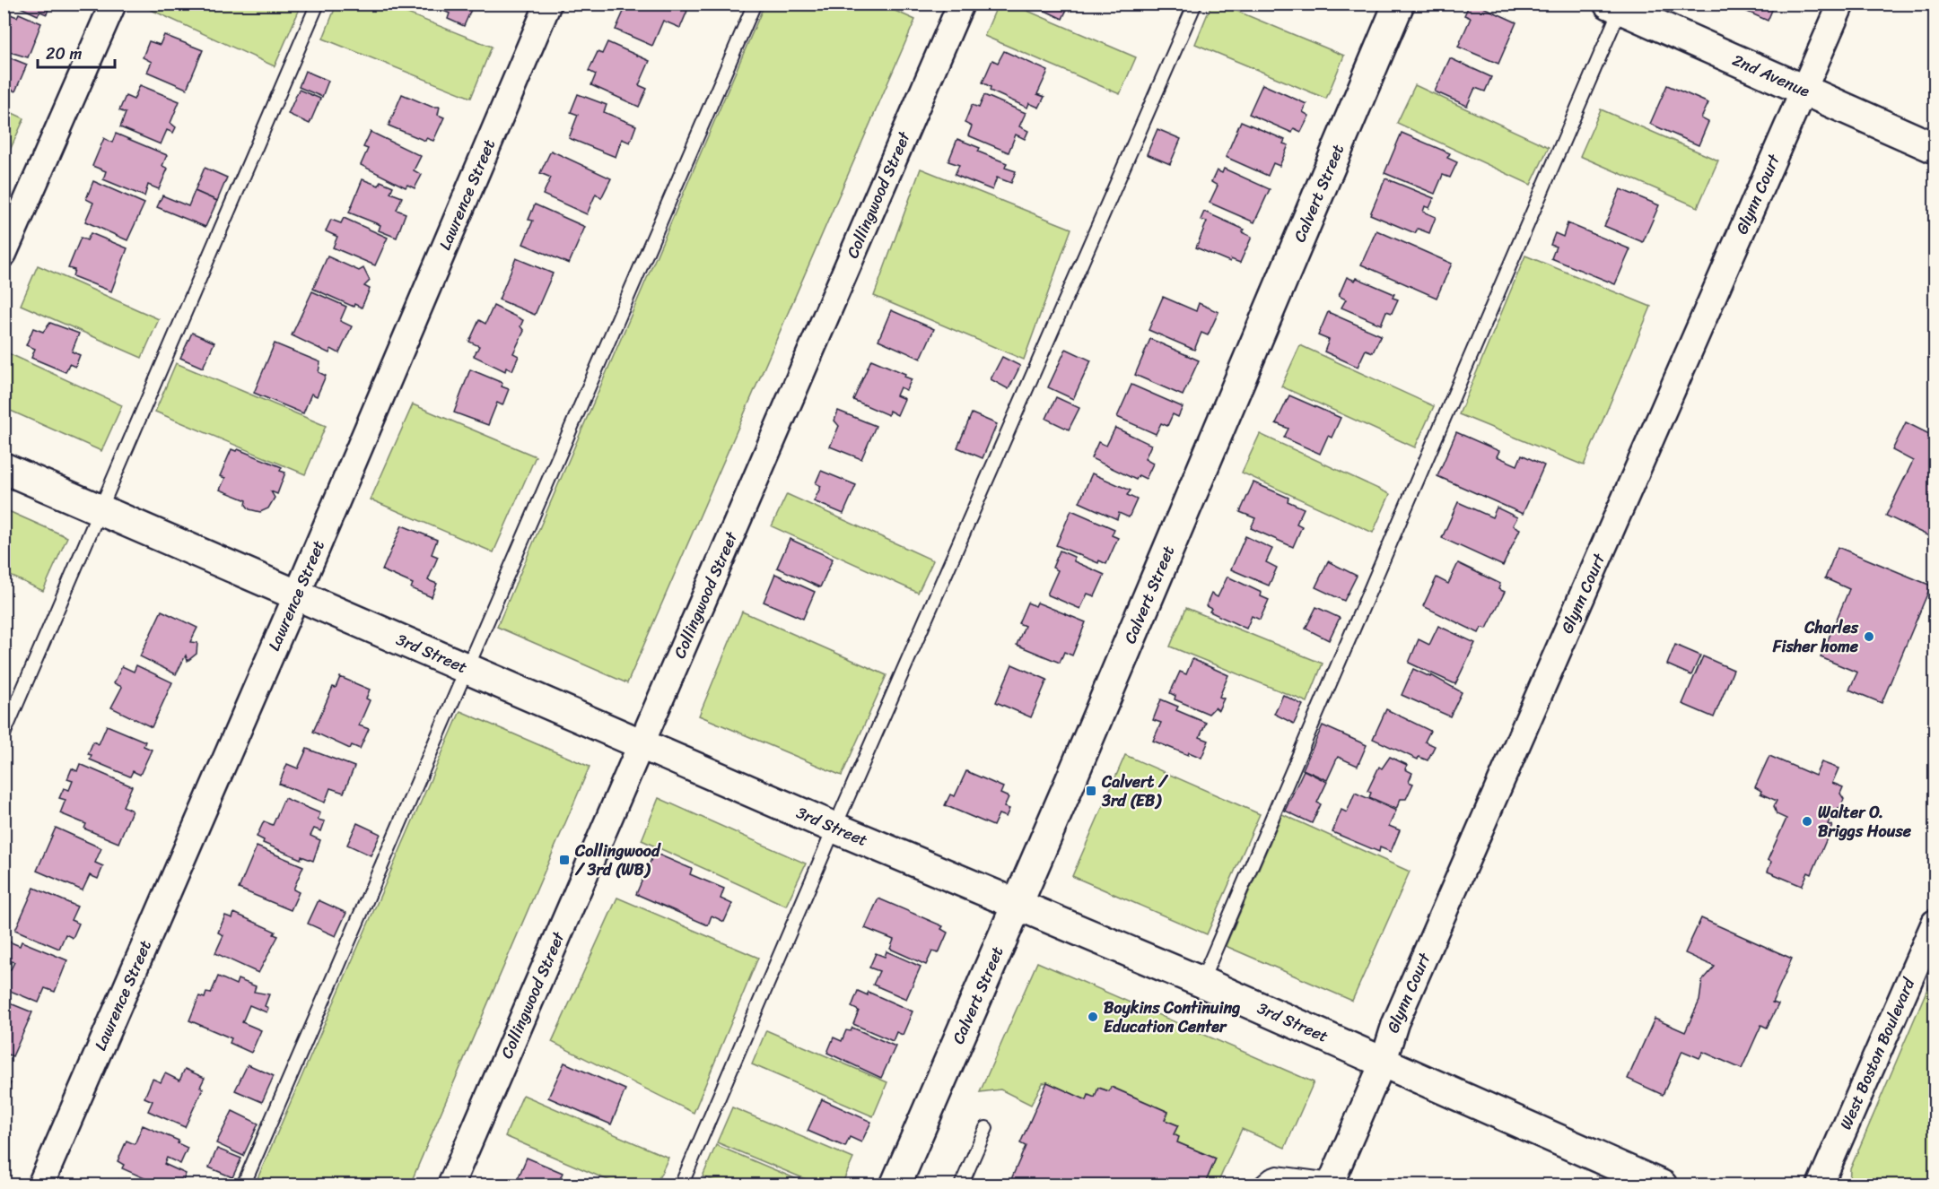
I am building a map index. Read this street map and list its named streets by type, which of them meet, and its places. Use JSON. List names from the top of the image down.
{
  "streets": {
    "street": [
      "2nd Avenue",
      "Calvert Street",
      "Lawrence Street",
      "Collingwood Street",
      "Glynn Court",
      "3rd Street",
      "West Boston Boulevard"
    ]
  },
  "crossings": [
    ["2nd Avenue", "Glynn Court"],
    ["Calvert Street", "3rd Street"],
    ["Lawrence Street", "3rd Street"],
    ["Collingwood Street", "3rd Street"],
    ["Glynn Court", "3rd Street"]
  ],
  "places": {
    "other": ["Charles Fisher home", "Walter O. Briggs House", "Boykins Continuing Education Center"],
    "transit": ["Calvert / 3rd (EB)", "Collingwood / 3rd (WB)"]
  },
  "scale_bar": "20 m"
}
